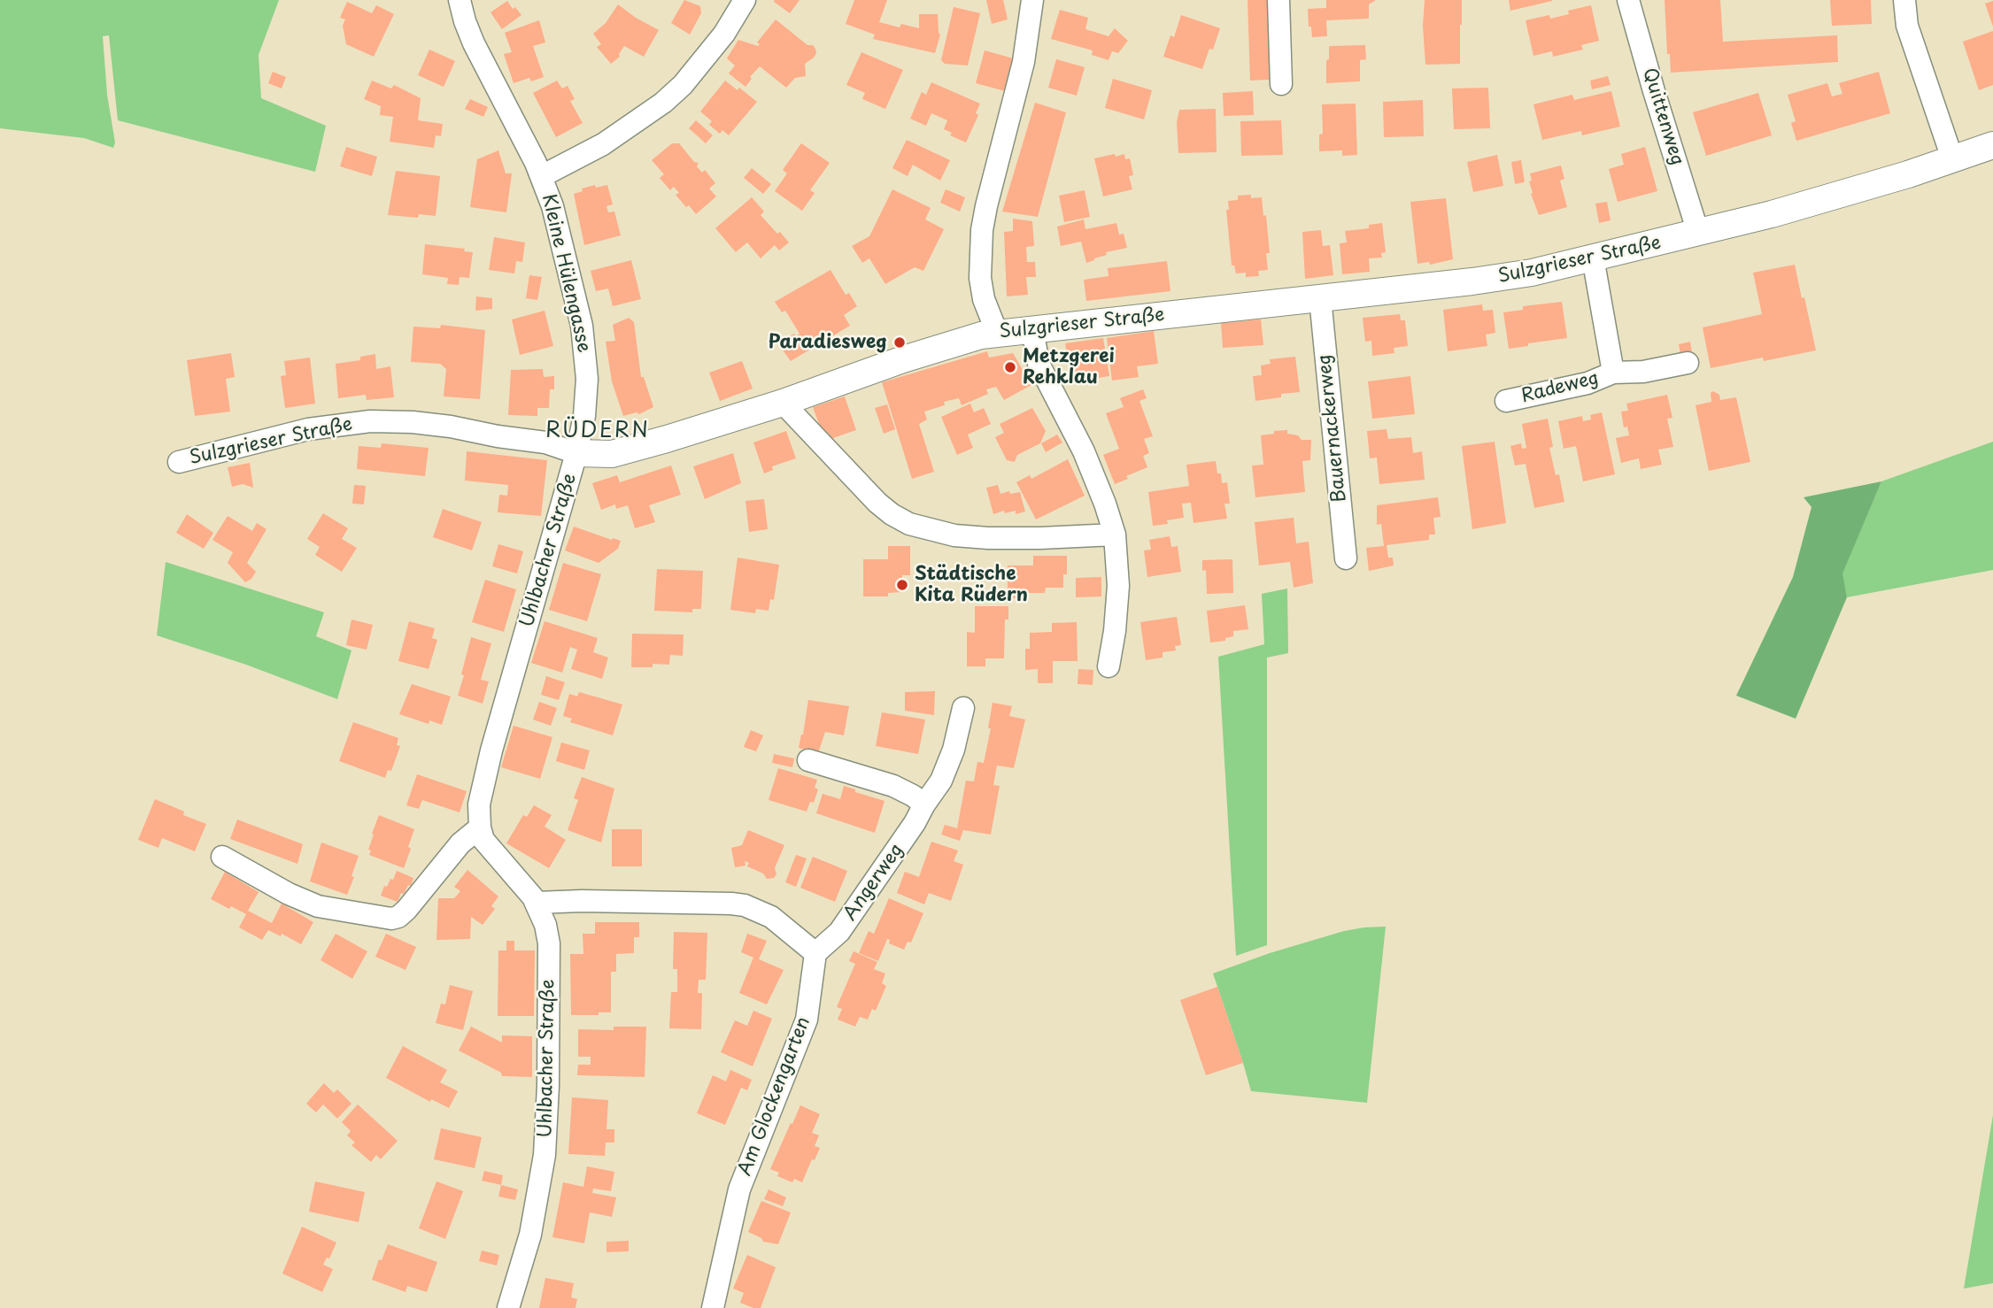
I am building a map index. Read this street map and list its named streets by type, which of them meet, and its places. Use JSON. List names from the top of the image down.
{
  "streets": {
    "street": [
      "Quittenweg",
      "Sulzgrieser Straße",
      "Kleine Hülengasse",
      "Radeweg",
      "Bauernackerweg",
      "Uhlbacher Straße",
      "Angerweg",
      "Am Glockengarten"
    ]
  },
  "crossings": [
    ["Quittenweg", "Sulzgrieser Straße"],
    ["Sulzgrieser Straße", "Kleine Hülengasse"],
    ["Sulzgrieser Straße", "Radeweg"],
    ["Sulzgrieser Straße", "Bauernackerweg"],
    ["Sulzgrieser Straße", "Uhlbacher Straße"],
    ["Kleine Hülengasse", "Uhlbacher Straße"],
    ["Angerweg", "Am Glockengarten"]
  ],
  "districts": ["RÜDERN"],
  "places": ["Paradiesweg", "Metzgerei Rehklau", "Städtische Kita Rüdern"]
}
